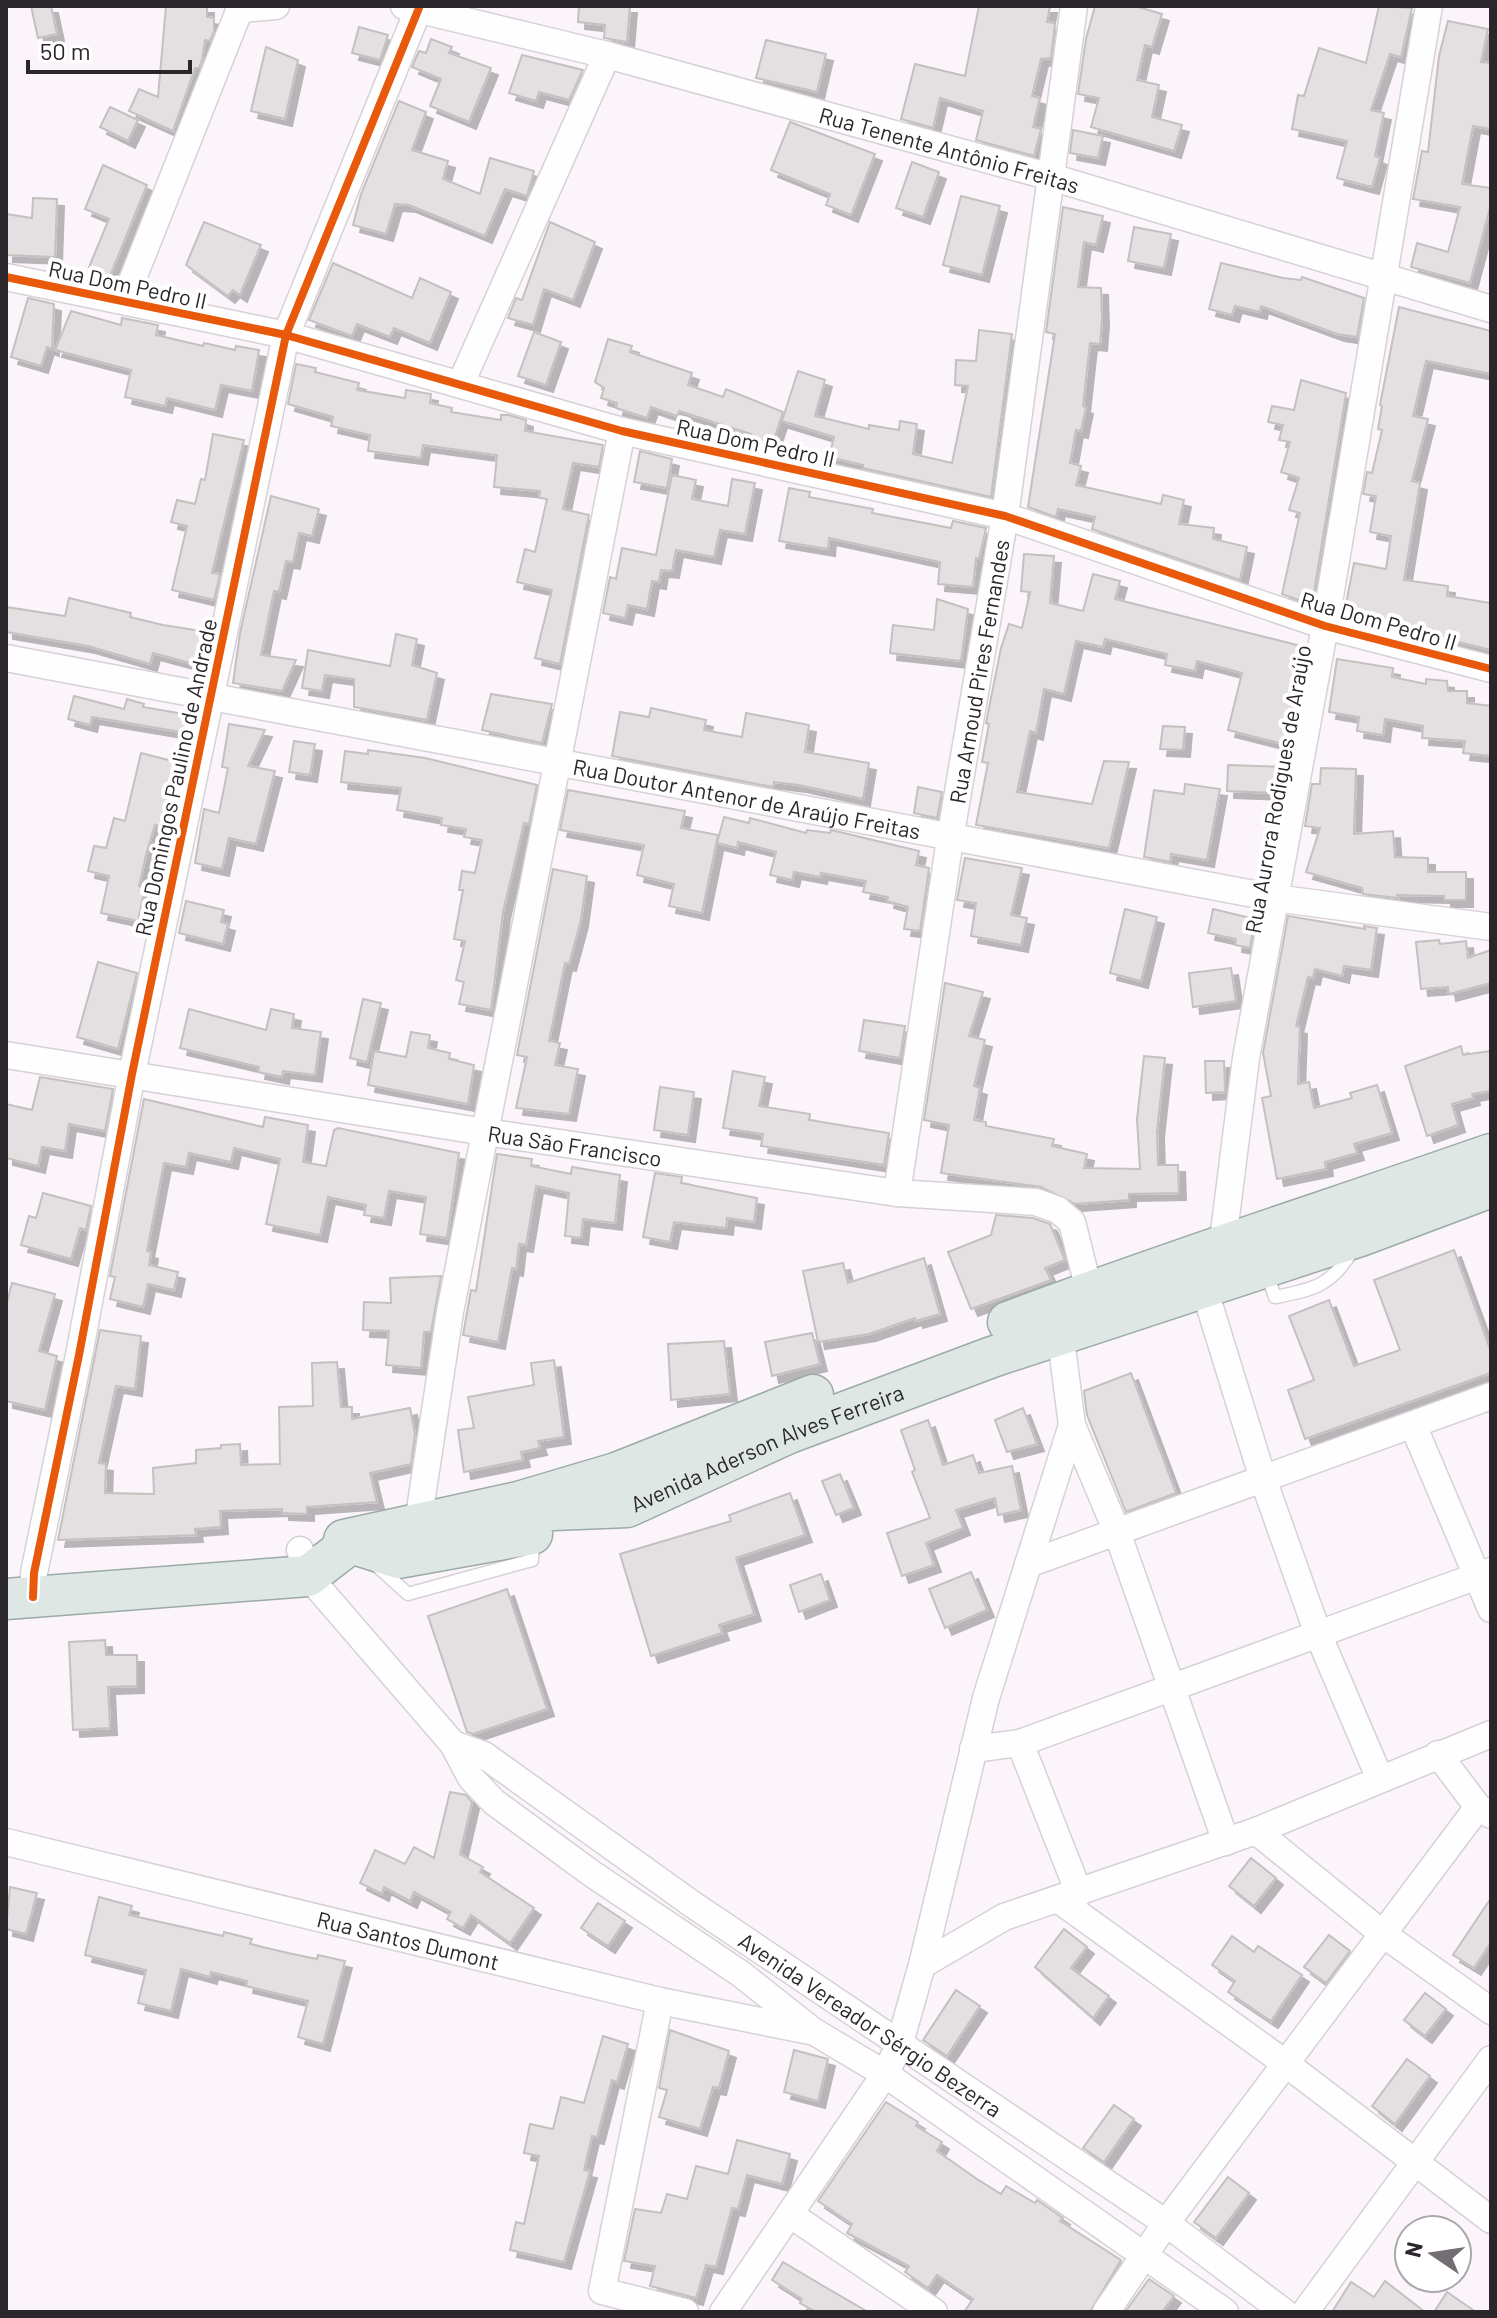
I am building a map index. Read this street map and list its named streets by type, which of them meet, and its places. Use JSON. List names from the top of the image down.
{
  "streets": {
    "main road": ["Avenida Aderson Alves Ferreira"],
    "street": [
      "Rua Tenente Antônio Freitas",
      "Rua Dom Pedro II",
      "Rua Arnoud Pires Fernandes",
      "Rua Domingos Paulino de Andrade",
      "Rua Aurora Rodigues de Araújo",
      "Rua Doutor Antenor de Araújo Freitas",
      "Rua São Francisco",
      "Rua Santos Dumont",
      "Avenida Vereador Sérgio Bezerra"
    ]
  },
  "crossings": [
    ["Rua Tenente Antônio Freitas", "Rua Arnoud Pires Fernandes"],
    ["Rua Tenente Antônio Freitas", "Rua Domingos Paulino de Andrade"],
    ["Rua Tenente Antônio Freitas", "Rua Aurora Rodigues de Araújo"],
    ["Rua Dom Pedro II", "Rua Arnoud Pires Fernandes"],
    ["Rua Dom Pedro II", "Rua Domingos Paulino de Andrade"],
    ["Rua Dom Pedro II", "Rua Aurora Rodigues de Araújo"],
    ["Rua Arnoud Pires Fernandes", "Rua Doutor Antenor de Araújo Freitas"],
    ["Rua Arnoud Pires Fernandes", "Rua São Francisco"],
    ["Rua Domingos Paulino de Andrade", "Rua Doutor Antenor de Araújo Freitas"],
    ["Rua Domingos Paulino de Andrade", "Rua São Francisco"],
    ["Rua Domingos Paulino de Andrade", "Avenida Aderson Alves Ferreira"],
    ["Rua Aurora Rodigues de Araújo", "Rua Doutor Antenor de Araújo Freitas"],
    ["Rua Aurora Rodigues de Araújo", "Avenida Aderson Alves Ferreira"],
    ["Rua São Francisco", "Avenida Aderson Alves Ferreira"],
    ["Avenida Aderson Alves Ferreira", "Avenida Vereador Sérgio Bezerra"],
    ["Rua Santos Dumont", "Avenida Vereador Sérgio Bezerra"]
  ],
  "scale_bar": "50 m",
  "north": "left"
}
